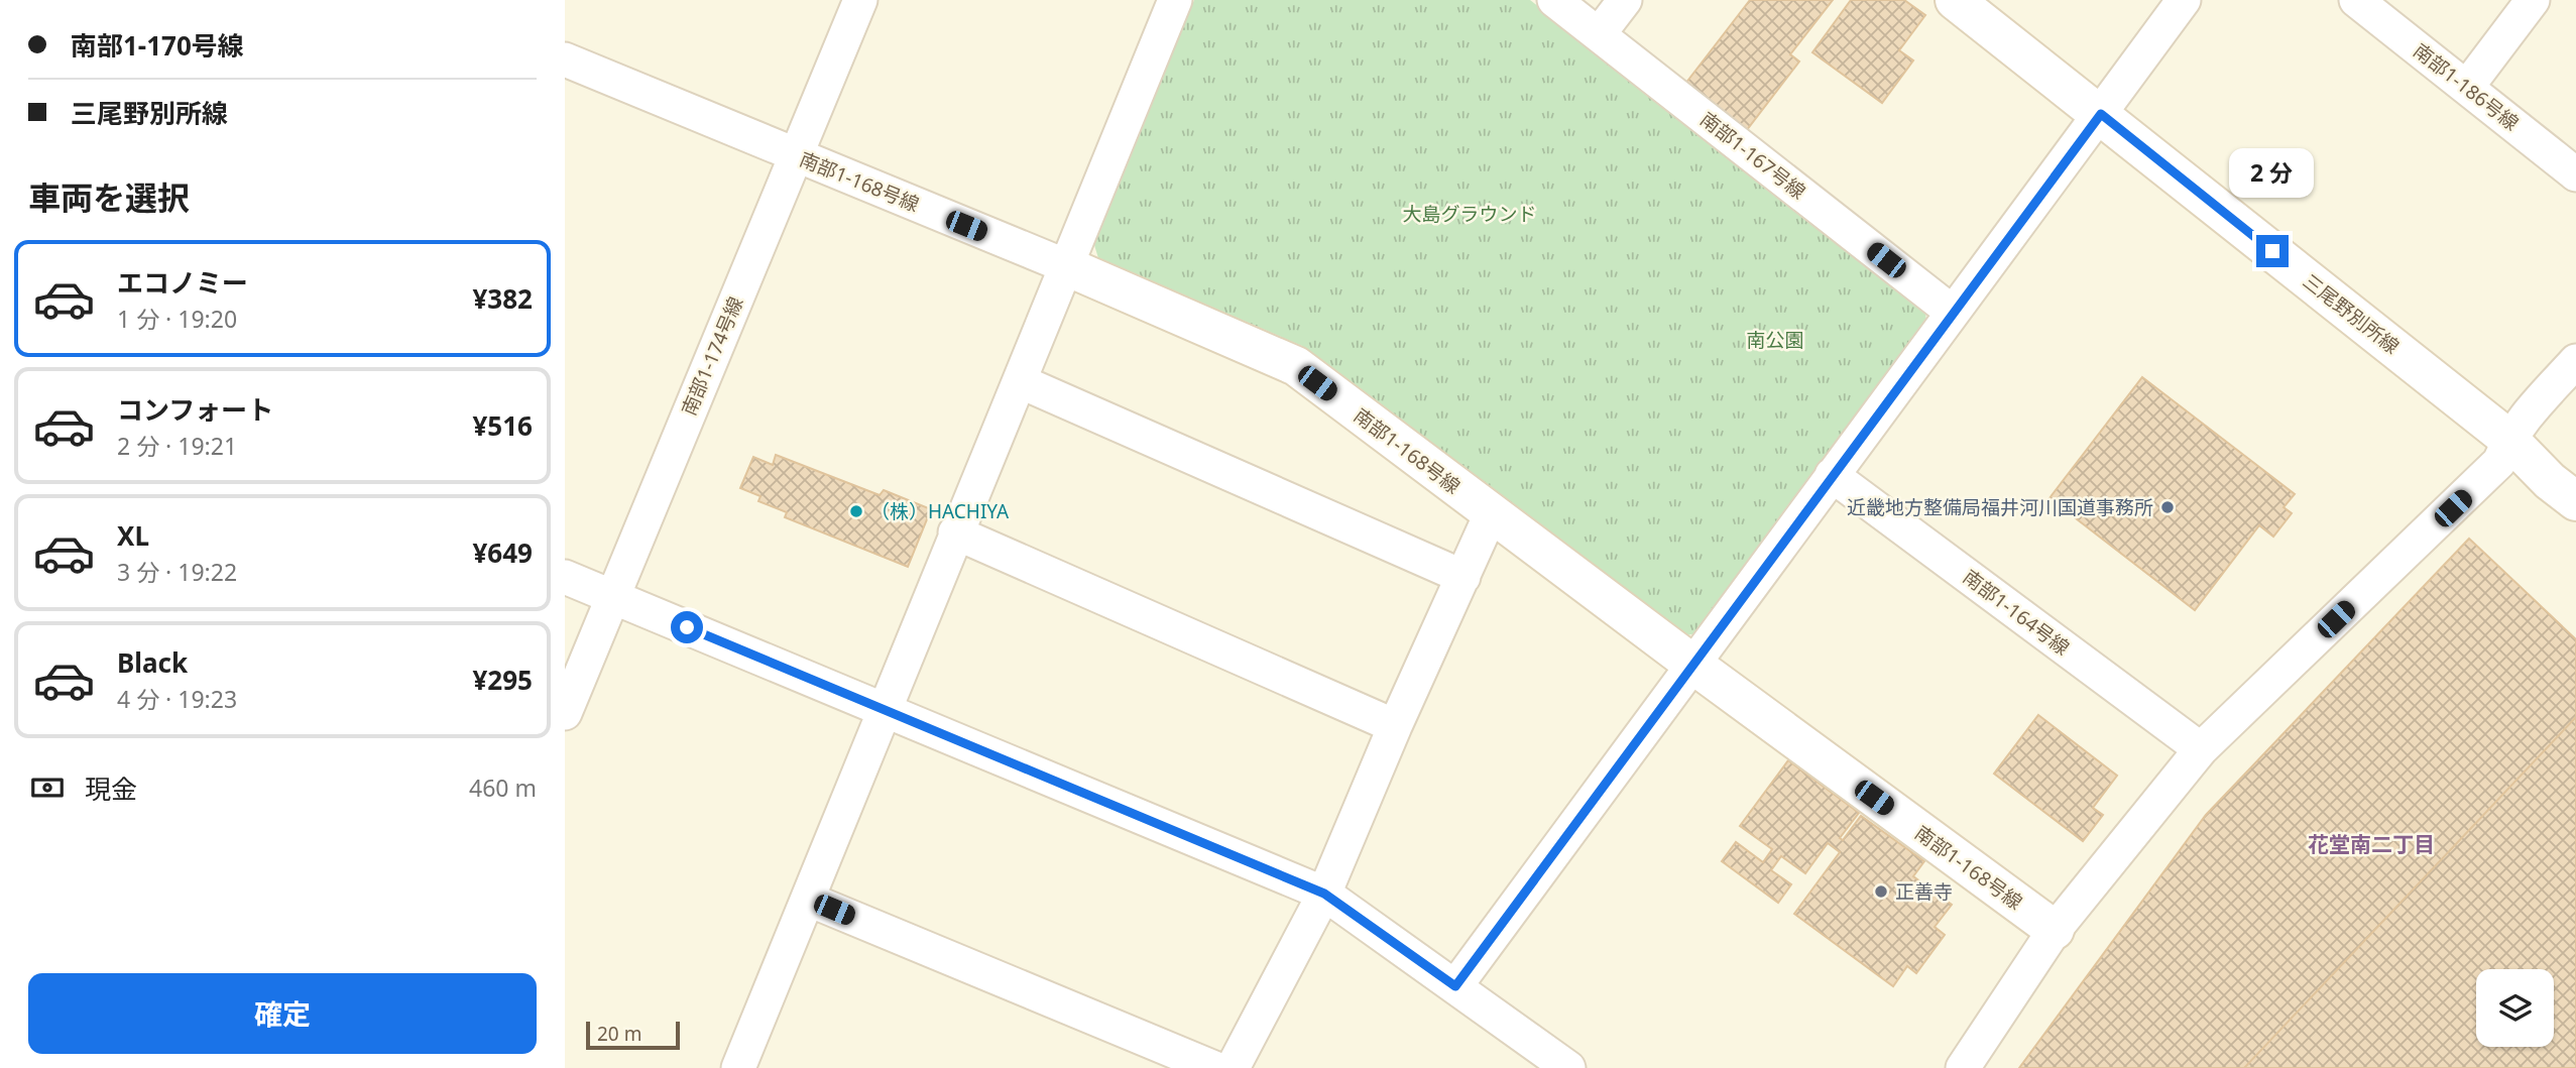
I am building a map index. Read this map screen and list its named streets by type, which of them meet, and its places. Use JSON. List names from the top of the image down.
{
  "streets": {
    "street": [
      "南部1-186号線",
      "南部1-167号線",
      "南部1-168号線",
      "三尾野別所線",
      "南部1-174号線",
      "南部1-164号線"
    ]
  },
  "crossings": [
    ["南部1-168号線", "南部1-174号線"]
  ],
  "districts": ["花堂南二丁目"],
  "parks": ["大島グラウンド", "南公園"],
  "places": ["近畿地方整備局福井河川国道事務所", "（株）HACHIYA", "正善寺"],
  "scale_bar": "20 m",
  "page": {
    "banner": ["南部1-170号線", "三尾野別所線"],
    "bubble": "2 分",
    "heading": "車両を選択",
    "list": [
      {
        "name": "エコノミー",
        "note": "1 分 · 19:20",
        "value": "¥382"
      },
      {
        "name": "コンフォート",
        "note": "2 分 · 19:21",
        "value": "¥516"
      },
      {
        "name": "XL",
        "note": "3 分 · 19:22",
        "value": "¥649"
      },
      {
        "name": "Black",
        "note": "4 分 · 19:23",
        "value": "¥295"
      }
    ],
    "pay": ["現金", "460 m"],
    "buttons": "確定",
    "scale": "20 m"
  }
}
